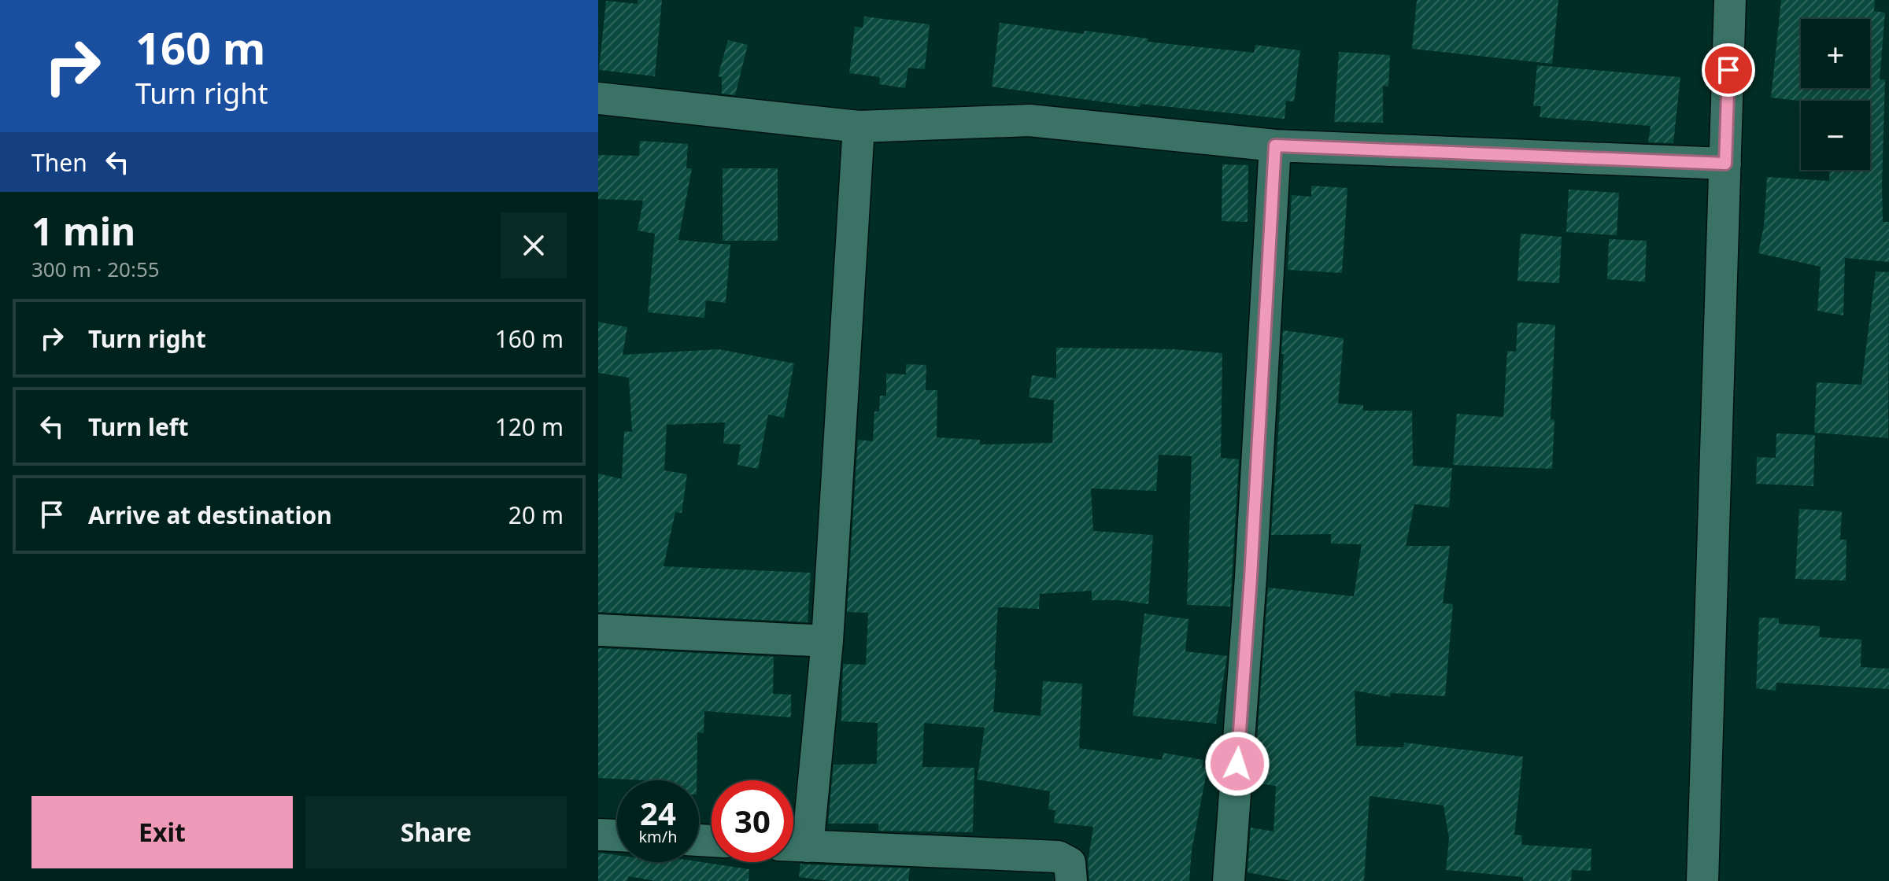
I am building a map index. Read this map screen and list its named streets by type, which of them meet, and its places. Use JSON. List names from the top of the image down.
{
  "page": {
    "turn": ["160 m", "Turn right"],
    "map_buttons": ["+", "−"],
    "then": "Then",
    "heading": ["1 min", "300 m · 20:55"],
    "list": [
      {
        "name": "Turn right",
        "value": "160 m"
      },
      {
        "name": "Turn left",
        "value": "120 m"
      },
      {
        "name": "Arrive at destination",
        "value": "20 m"
      }
    ],
    "speed": "24 km/h",
    "limit": "30",
    "buttons": ["Exit", "Share"]
  }
}
